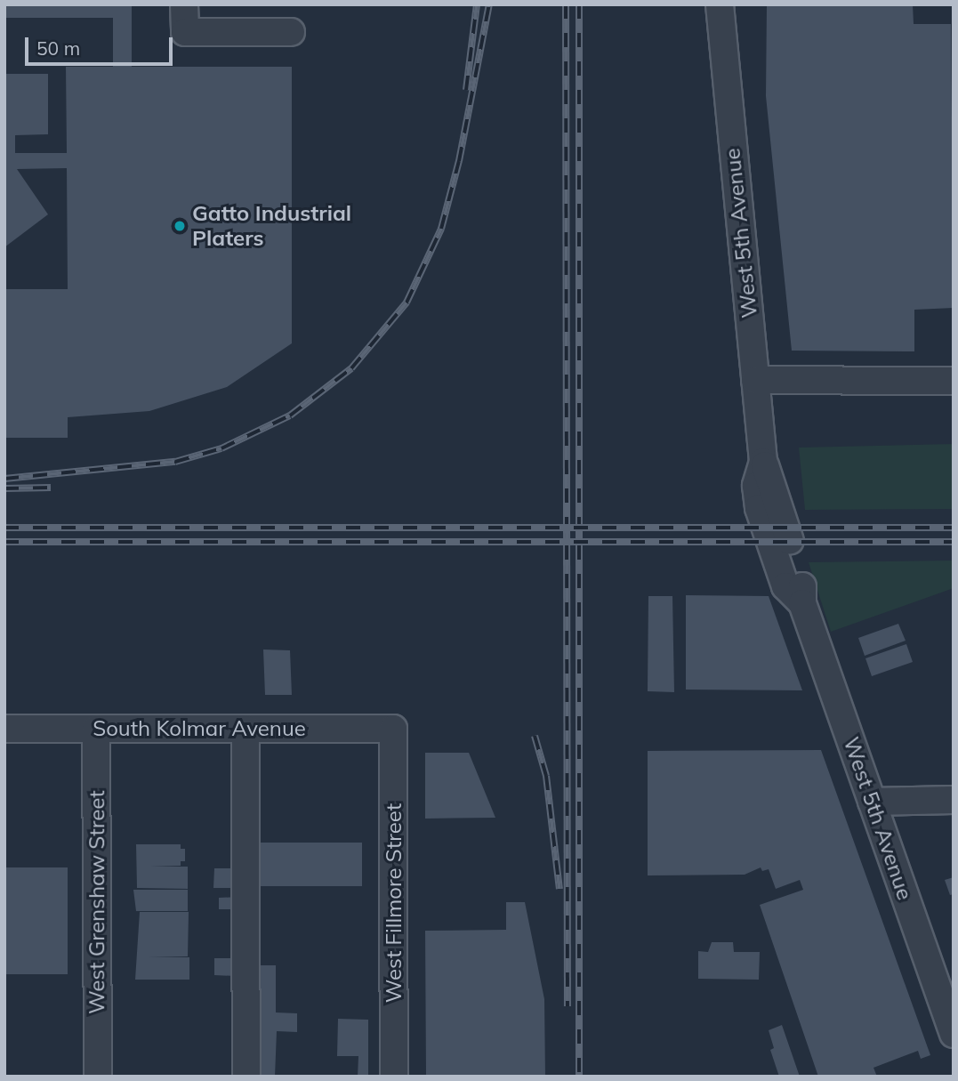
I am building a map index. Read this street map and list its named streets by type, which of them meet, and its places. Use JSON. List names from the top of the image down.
{
  "streets": {
    "street": [
      "West 5th Avenue",
      "South Kolmar Avenue",
      "West Grenshaw Street",
      "West Fillmore Street"
    ]
  },
  "crossings": [
    ["South Kolmar Avenue", "West Grenshaw Street"],
    ["South Kolmar Avenue", "West Fillmore Street"]
  ],
  "places": ["Gatto Industrial Platers"],
  "scale_bar": "50 m"
}
